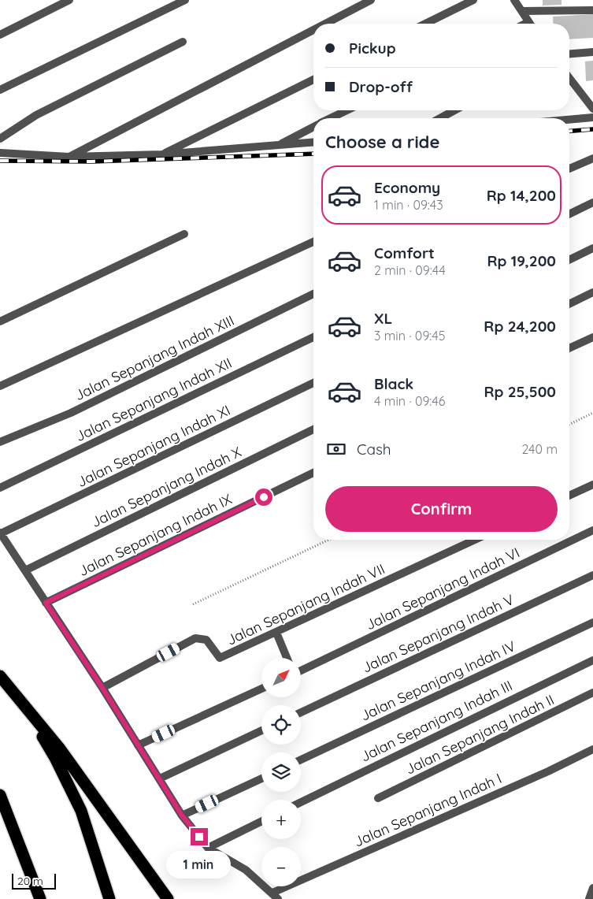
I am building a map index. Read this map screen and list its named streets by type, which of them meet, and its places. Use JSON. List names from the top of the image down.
{
  "streets": {
    "street": [
      "Jalan Sepanjang Indah XIII",
      "Jalan Sepanjang Indah XII",
      "Jalan Sepanjang Indah XI",
      "Jalan Sepanjang Indah X",
      "Jalan Sepanjang Indah IX",
      "Jalan Sepanjang Indah VI",
      "Jalan Sepanjang Indah VII",
      "Jalan Sepanjang Indah V",
      "Jalan Sepanjang Indah IV",
      "Jalan Sepanjang Indah III",
      "Jalan Sepanjang Indah II",
      "Jalan Sepanjang Indah I"
    ]
  },
  "scale_bar": "20 m",
  "north": "top right",
  "page": {
    "banner": ["Pickup", "Drop-off"],
    "heading": "Choose a ride",
    "list": [
      {
        "name": "Economy",
        "note": "1 min · 09:43",
        "value": "Rp 14,200"
      },
      {
        "name": "Comfort",
        "note": "2 min · 09:44",
        "value": "Rp 19,200"
      },
      {
        "name": "XL",
        "note": "3 min · 09:45",
        "value": "Rp 24,200"
      },
      {
        "name": "Black",
        "note": "4 min · 09:46",
        "value": "Rp 25,500"
      }
    ],
    "pay": ["Cash", "240 m"],
    "buttons": "Confirm",
    "map_buttons": ["+", "−"],
    "bubble": "1 min",
    "scale": "20 m"
  }
}
